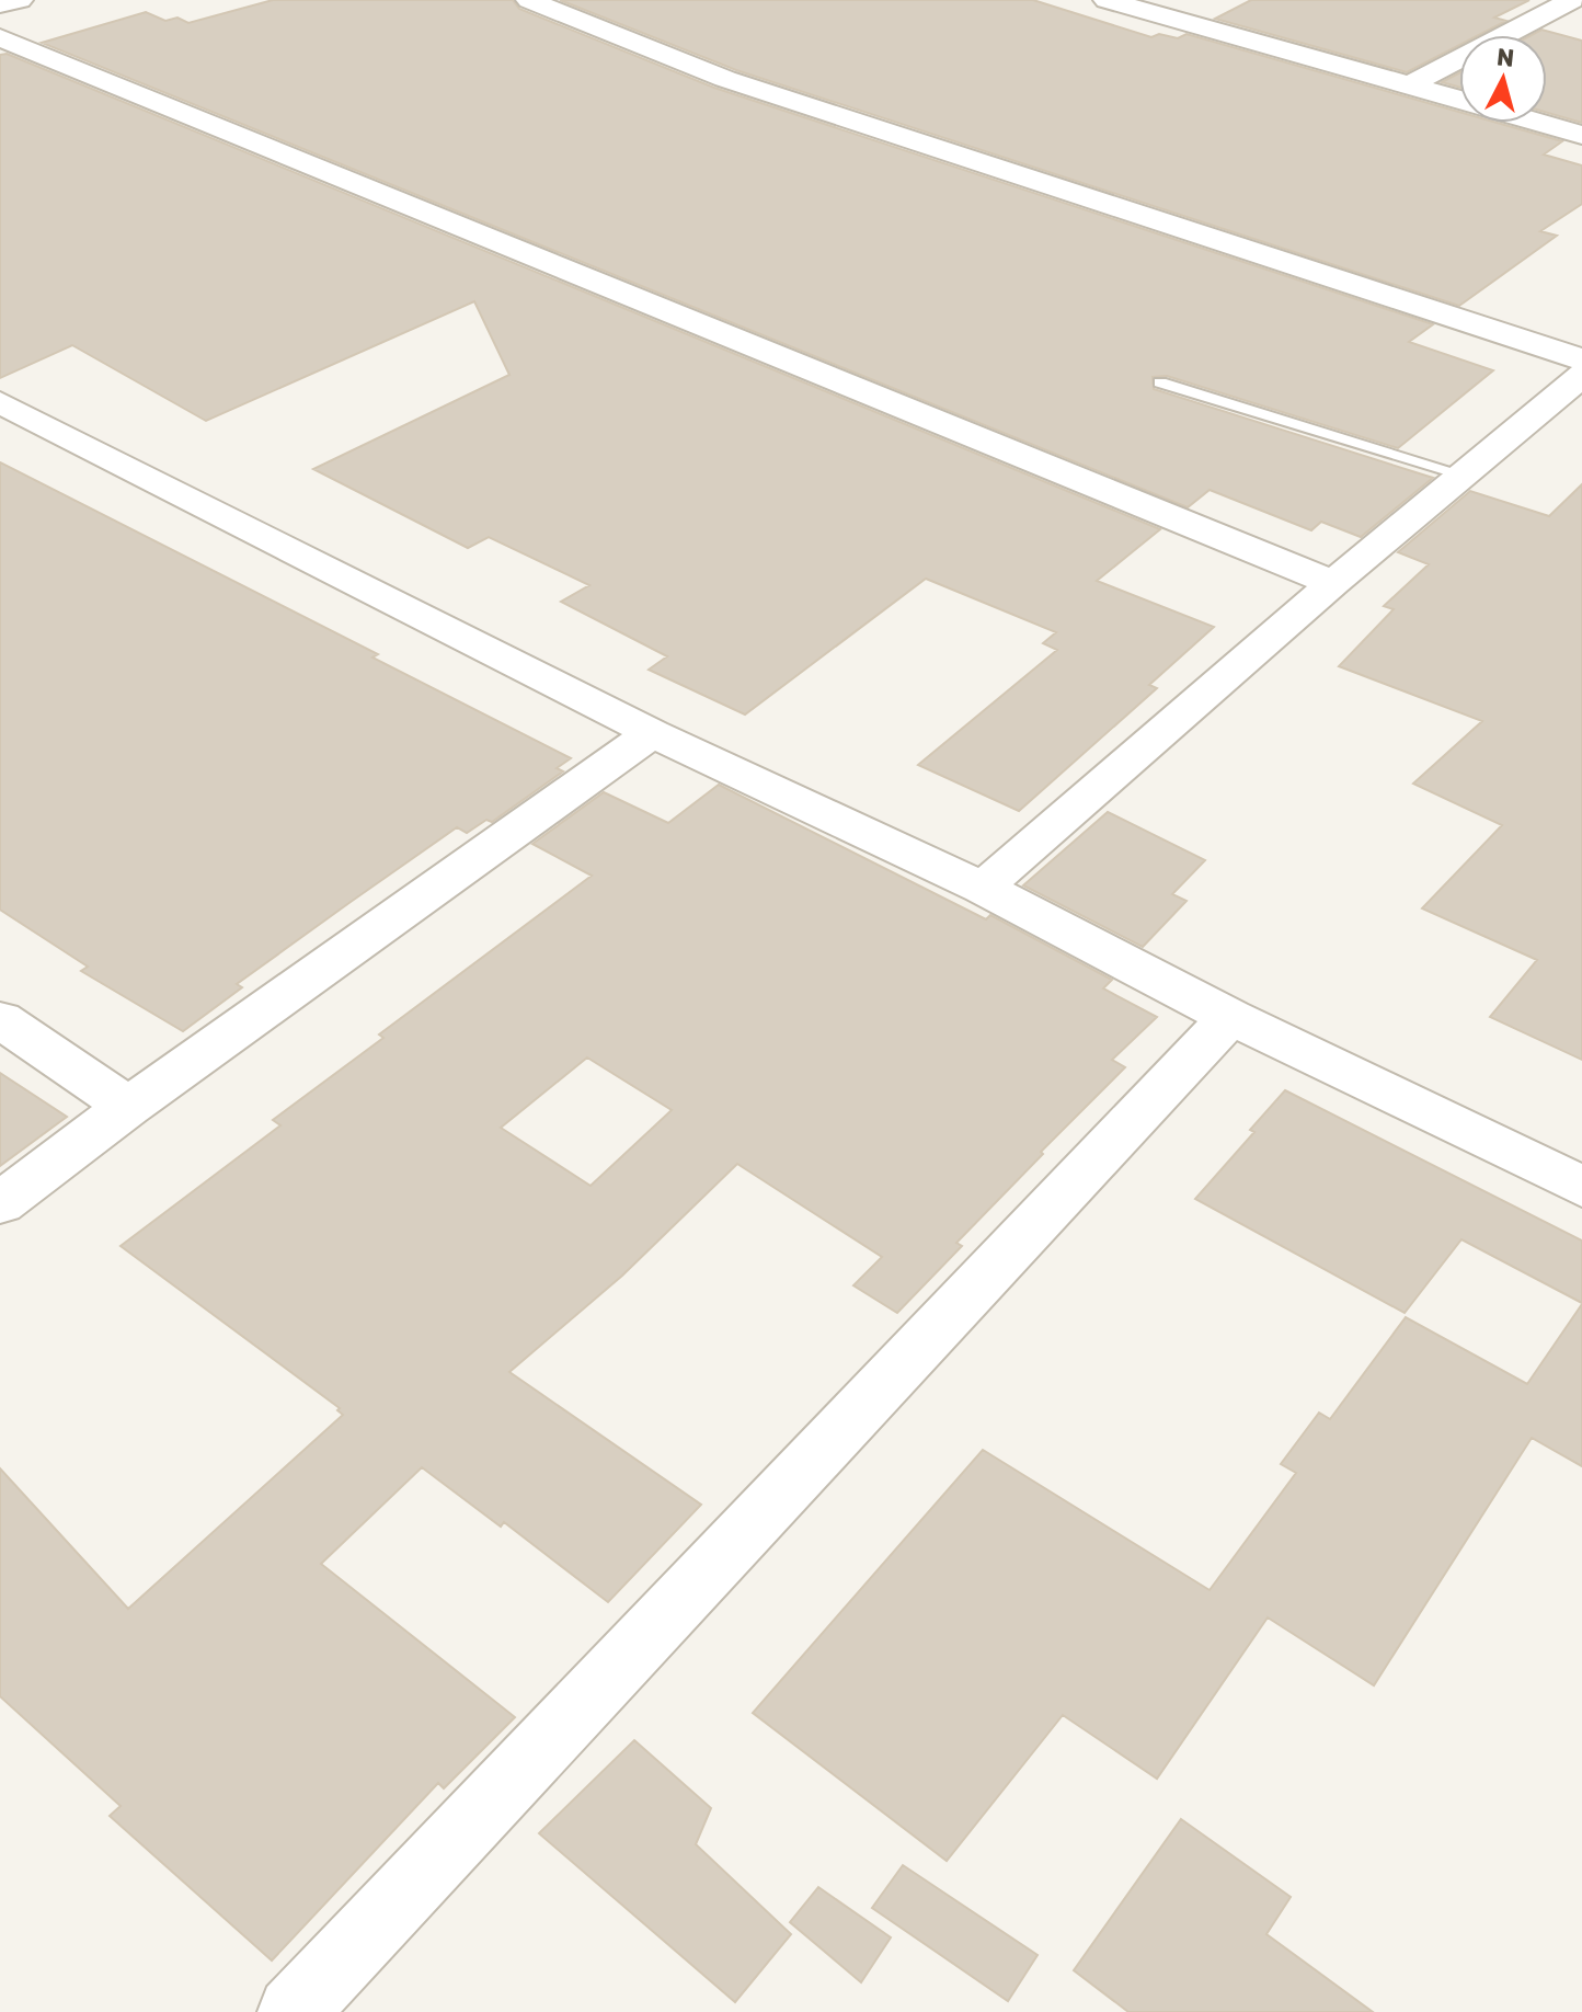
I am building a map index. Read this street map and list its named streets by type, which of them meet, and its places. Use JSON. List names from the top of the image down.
{
  "north": "top"
}
